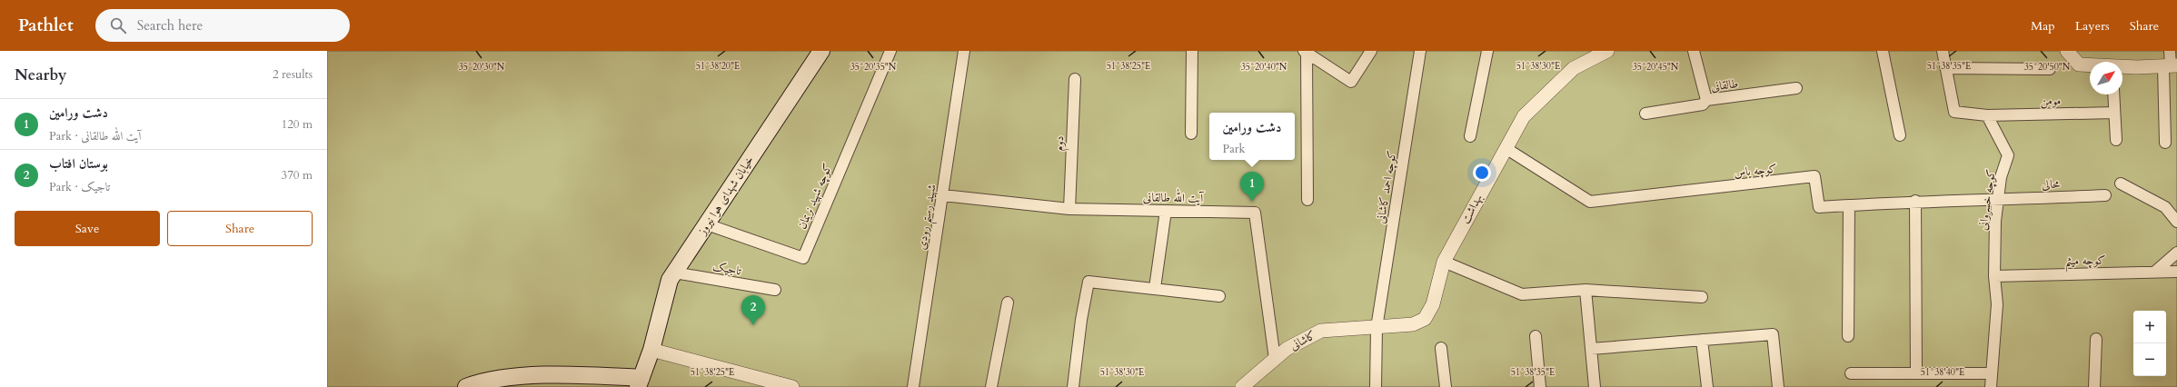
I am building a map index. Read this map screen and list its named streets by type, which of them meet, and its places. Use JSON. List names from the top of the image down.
{
  "streets": {
    "main road": ["خیابان شهدای هوا نیروز"],
    "street": [
      "طالقانی",
      "مومن",
      "دوم",
      "کوچه یاس",
      "محالی",
      "کوچه احمد کاشانی",
      "کوچه شهید نریمان",
      "آیت الله طالقانی",
      "کوچه خسروانی",
      "بهداشت",
      "شهید رستم رودی",
      "کوچه میثم",
      "تاجیک",
      "کاشانی"
    ]
  },
  "crossings": [
    ["مومن", "کوچه خسروانی"],
    ["دوم", "آیت الله طالقانی"],
    ["کوچه یاس", "محالی"],
    ["کوچه یاس", "کوچه خسروانی"],
    ["کوچه یاس", "بهداشت"],
    ["محالی", "کوچه خسروانی"],
    ["کوچه احمد کاشانی", "بهداشت"],
    ["کوچه احمد کاشانی", "کاشانی"],
    ["خیابان شهدای هوا نیروز", "کوچه شهید نریمان"],
    ["خیابان شهدای هوا نیروز", "تاجیک"],
    ["آیت الله طالقانی", "شهید رستم رودی"],
    ["آیت الله طالقانی", "کاشانی"],
    ["کوچه خسروانی", "کوچه میثم"],
    ["بهداشت", "کاشانی"]
  ],
  "north": "top right",
  "page": {
    "header": "Pathlet",
    "search": "Search here",
    "nav": ["Map", "Layers", "Share"],
    "heading": ["Nearby", "2 results"],
    "list": [
      {
        "mark": "1",
        "name": "دشت ورامین",
        "note": "Park · آیت الله طالقانی",
        "value": "120 m"
      },
      {
        "mark": "2",
        "name": "بوستان افتاب",
        "note": "Park · تاجیک",
        "value": "370 m"
      }
    ],
    "popup": ["دشت ورامین", "Park"],
    "pins": ["1", "2"],
    "buttons": ["Save", "Share"],
    "map_buttons": ["+", "−"]
  },
  "coordinates": [
    "51°38'20\"E",
    "51°38'25\"E",
    "51°38'30\"E",
    "51°38'35\"E",
    "35°20'30\"N",
    "35°20'35\"N",
    "35°20'50\"N",
    "35°20'40\"N",
    "35°20'45\"N",
    "51°38'40\"E"
  ]
}
